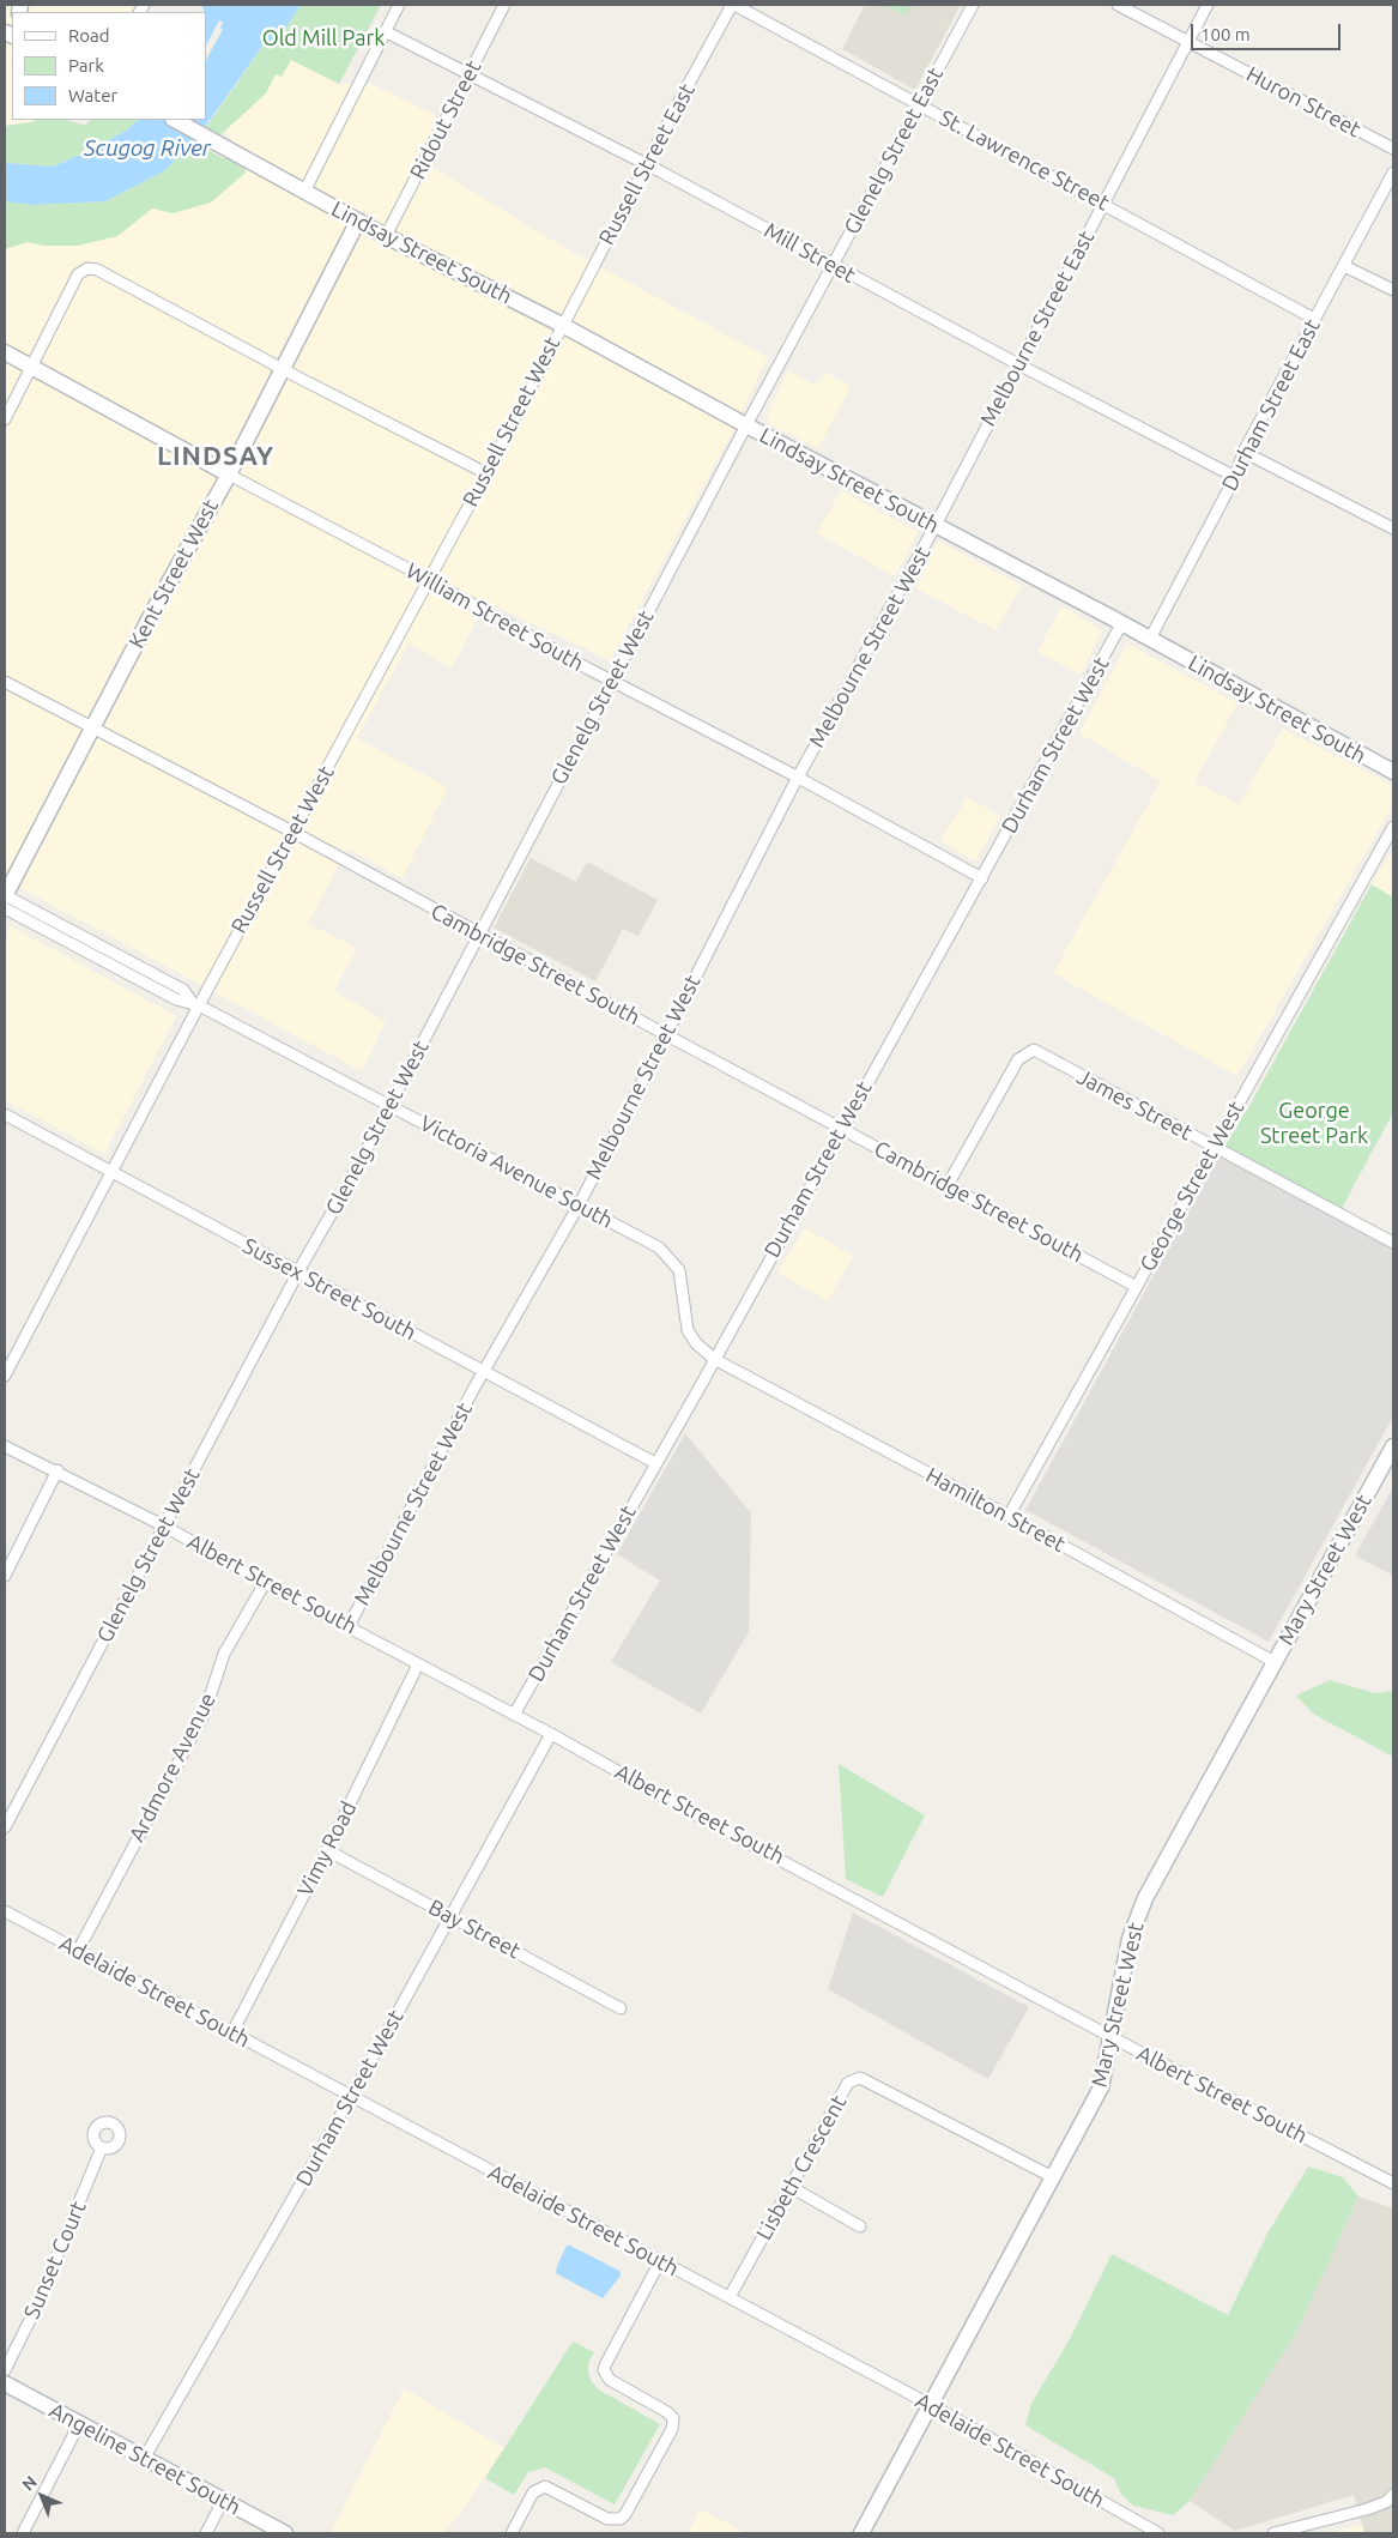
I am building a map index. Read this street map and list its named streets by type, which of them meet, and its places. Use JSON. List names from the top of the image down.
{
  "streets": {
    "main road": [
      "Lindsay Street South",
      "Kent Street West",
      "Mary Street West",
      "Angeline Street South"
    ],
    "street": [
      "Huron Street",
      "Ridout Street",
      "Glenelg Street East",
      "St. Lawrence Street",
      "Russell Street East",
      "Mill Street",
      "Melbourne Street East",
      "Durham Street East",
      "Russell Street West",
      "William Street South",
      "Melbourne Street West",
      "Glenelg Street West",
      "Durham Street West",
      "Cambridge Street South",
      "James Street",
      "Victoria Avenue South",
      "George Street West",
      "Sussex Street South",
      "Hamilton Street",
      "Albert Street South",
      "Ardmore Avenue",
      "Vimy Road",
      "Bay Street",
      "Adelaide Street South",
      "Lisbeth Crescent",
      "Sunset Court"
    ]
  },
  "crossings": [
    ["Huron Street", "Melbourne Street East"],
    ["Ridout Street", "Lindsay Street South"],
    ["Ridout Street", "Mill Street"],
    ["Glenelg Street East", "St. Lawrence Street"],
    ["Glenelg Street East", "Lindsay Street South"],
    ["Glenelg Street East", "Mill Street"],
    ["Glenelg Street East", "Glenelg Street West"],
    ["St. Lawrence Street", "Russell Street East"],
    ["St. Lawrence Street", "Melbourne Street East"],
    ["St. Lawrence Street", "Durham Street East"],
    ["Russell Street East", "Lindsay Street South"],
    ["Russell Street East", "Mill Street"],
    ["Russell Street East", "Russell Street West"],
    ["Lindsay Street South", "Melbourne Street East"],
    ["Lindsay Street South", "Durham Street East"],
    ["Lindsay Street South", "Russell Street West"],
    ["Lindsay Street South", "Kent Street West"],
    ["Lindsay Street South", "Melbourne Street West"],
    ["Lindsay Street South", "Glenelg Street West"],
    ["Lindsay Street South", "Durham Street West"],
    ["Mill Street", "Melbourne Street East"],
    ["Mill Street", "Durham Street East"],
    ["Melbourne Street East", "Melbourne Street West"],
    ["Russell Street West", "William Street South"],
    ["Russell Street West", "Cambridge Street South"],
    ["Russell Street West", "Victoria Avenue South"],
    ["Russell Street West", "Sussex Street South"],
    ["Kent Street West", "William Street South"],
    ["Kent Street West", "Cambridge Street South"],
    ["Kent Street West", "Victoria Avenue South"],
    ["William Street South", "Melbourne Street West"],
    ["William Street South", "Glenelg Street West"],
    ["William Street South", "Durham Street West"],
    ["Melbourne Street West", "Cambridge Street South"],
    ["Melbourne Street West", "Victoria Avenue South"],
    ["Melbourne Street West", "Sussex Street South"],
    ["Melbourne Street West", "Albert Street South"],
    ["Glenelg Street West", "Cambridge Street South"],
    ["Glenelg Street West", "Victoria Avenue South"],
    ["Glenelg Street West", "Sussex Street South"],
    ["Glenelg Street West", "Albert Street South"],
    ["Durham Street West", "Cambridge Street South"],
    ["Durham Street West", "Victoria Avenue South"],
    ["Durham Street West", "Sussex Street South"],
    ["Durham Street West", "Hamilton Street"],
    ["Durham Street West", "Albert Street South"],
    ["Durham Street West", "Bay Street"],
    ["Durham Street West", "Adelaide Street South"],
    ["Durham Street West", "Angeline Street South"],
    ["Cambridge Street South", "James Street"],
    ["Cambridge Street South", "George Street West"],
    ["James Street", "George Street West"],
    ["Victoria Avenue South", "Hamilton Street"],
    ["George Street West", "Hamilton Street"],
    ["Hamilton Street", "Mary Street West"],
    ["Mary Street West", "Albert Street South"],
    ["Mary Street West", "Adelaide Street South"],
    ["Mary Street West", "Lisbeth Crescent"],
    ["Albert Street South", "Ardmore Avenue"],
    ["Albert Street South", "Vimy Road"],
    ["Ardmore Avenue", "Adelaide Street South"],
    ["Vimy Road", "Bay Street"],
    ["Vimy Road", "Adelaide Street South"],
    ["Adelaide Street South", "Lisbeth Crescent"]
  ],
  "districts": ["LINDSAY"],
  "water": ["Scugog River"],
  "parks": ["Old Mill Park", "George Street Park"],
  "legend": ["Road", "Park", "Water"],
  "scale_bar": "100 m",
  "north": "top left"
}
